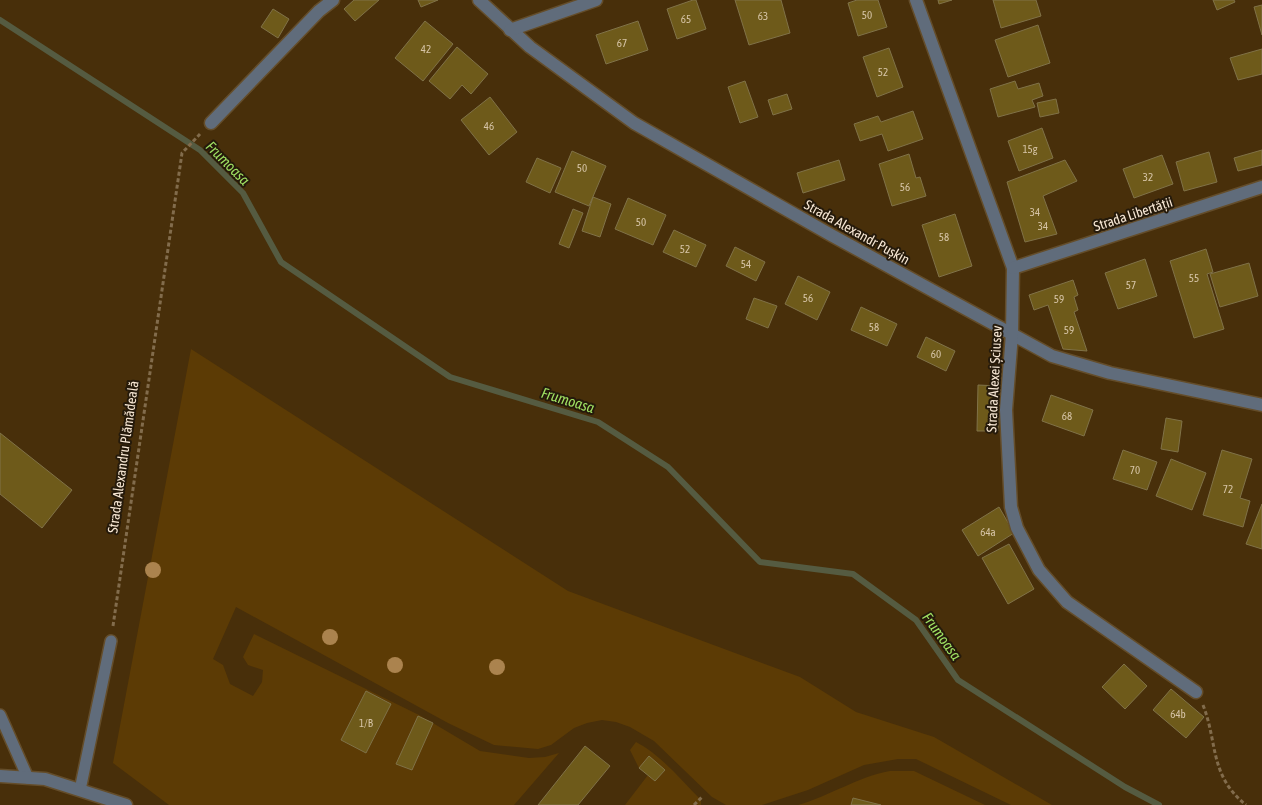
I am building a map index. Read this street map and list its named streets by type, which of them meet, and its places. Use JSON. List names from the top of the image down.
{
  "streets": {
    "street": ["Strada Libertății", "Strada Alexandr Pușkin", "Strada Alexei Șciusev"],
    "path": ["Strada Alexandru Plămădeală"]
  },
  "crossings": [
    ["Strada Libertății", "Strada Alexei Șciusev"],
    ["Strada Alexandr Pușkin", "Strada Alexei Șciusev"]
  ],
  "water": ["Frumoasa"],
  "house_numbers": [
    "50",
    "63",
    "65",
    "67",
    "42",
    "52",
    "46",
    "15g",
    "50",
    "32",
    "56",
    "34",
    "50",
    "34",
    "58",
    "52",
    "54",
    "55",
    "57",
    "56",
    "59",
    "58",
    "59",
    "60",
    "68",
    "70",
    "72",
    "64a",
    "64b",
    "1/B"
  ]
}
